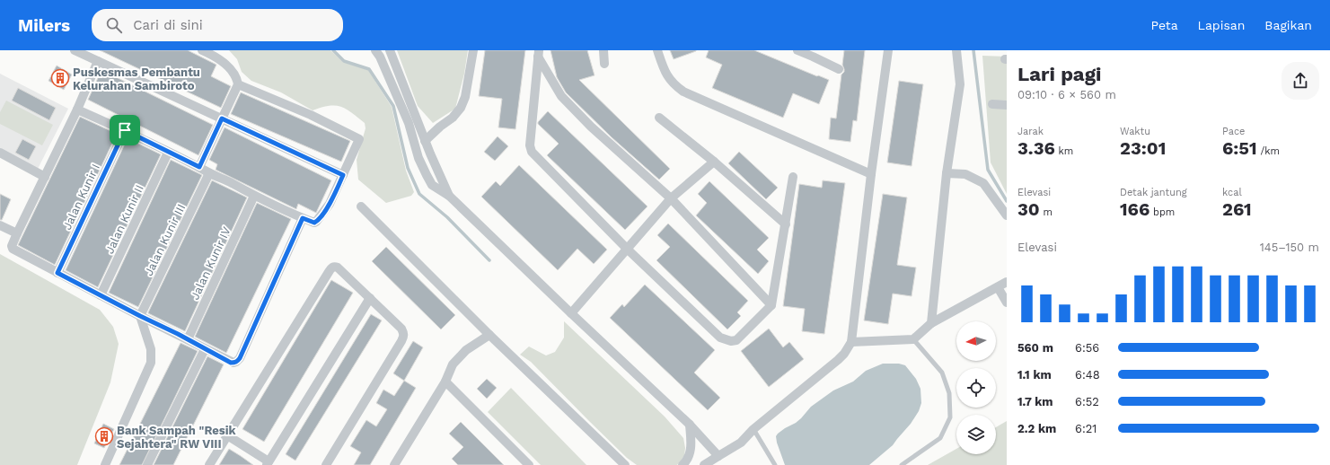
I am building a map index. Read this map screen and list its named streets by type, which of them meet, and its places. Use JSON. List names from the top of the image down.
{
  "streets": {
    "street": [
      "Jalan Kunir I",
      "Jalan Kunir II",
      "Jalan Kunir III",
      "Jalan Kunir IV"
    ]
  },
  "places": {
    "building": ["Puskesmas Pembantu Kelurahan Sambiroto", "Bank Sampah \"Resik Sejahtera\" RW VIII"]
  },
  "north": "left",
  "page": {
    "header": "Milers",
    "search": "Cari di sini",
    "nav": ["Peta", "Lapisan", "Bagikan"],
    "heading": ["Lari pagi", "09:10 · 6 × 560 m"],
    "stats": [
      ["Jarak", "3.36 km"],
      ["Waktu", "23:01"],
      ["Pace", "6:51 /km"],
      ["Elevasi", "30 m"],
      ["Detak jantung", "166 bpm"],
      ["kcal", "261"]
    ],
    "chart": ["Elevasi", "145–150 m"],
    "list": [
      {
        "name": "560 m",
        "note": "6:56"
      },
      {
        "name": "1.1 km",
        "note": "6:48"
      },
      {
        "name": "1.7 km",
        "note": "6:52"
      },
      {
        "name": "2.2 km",
        "note": "6:21"
      }
    ]
  }
}
